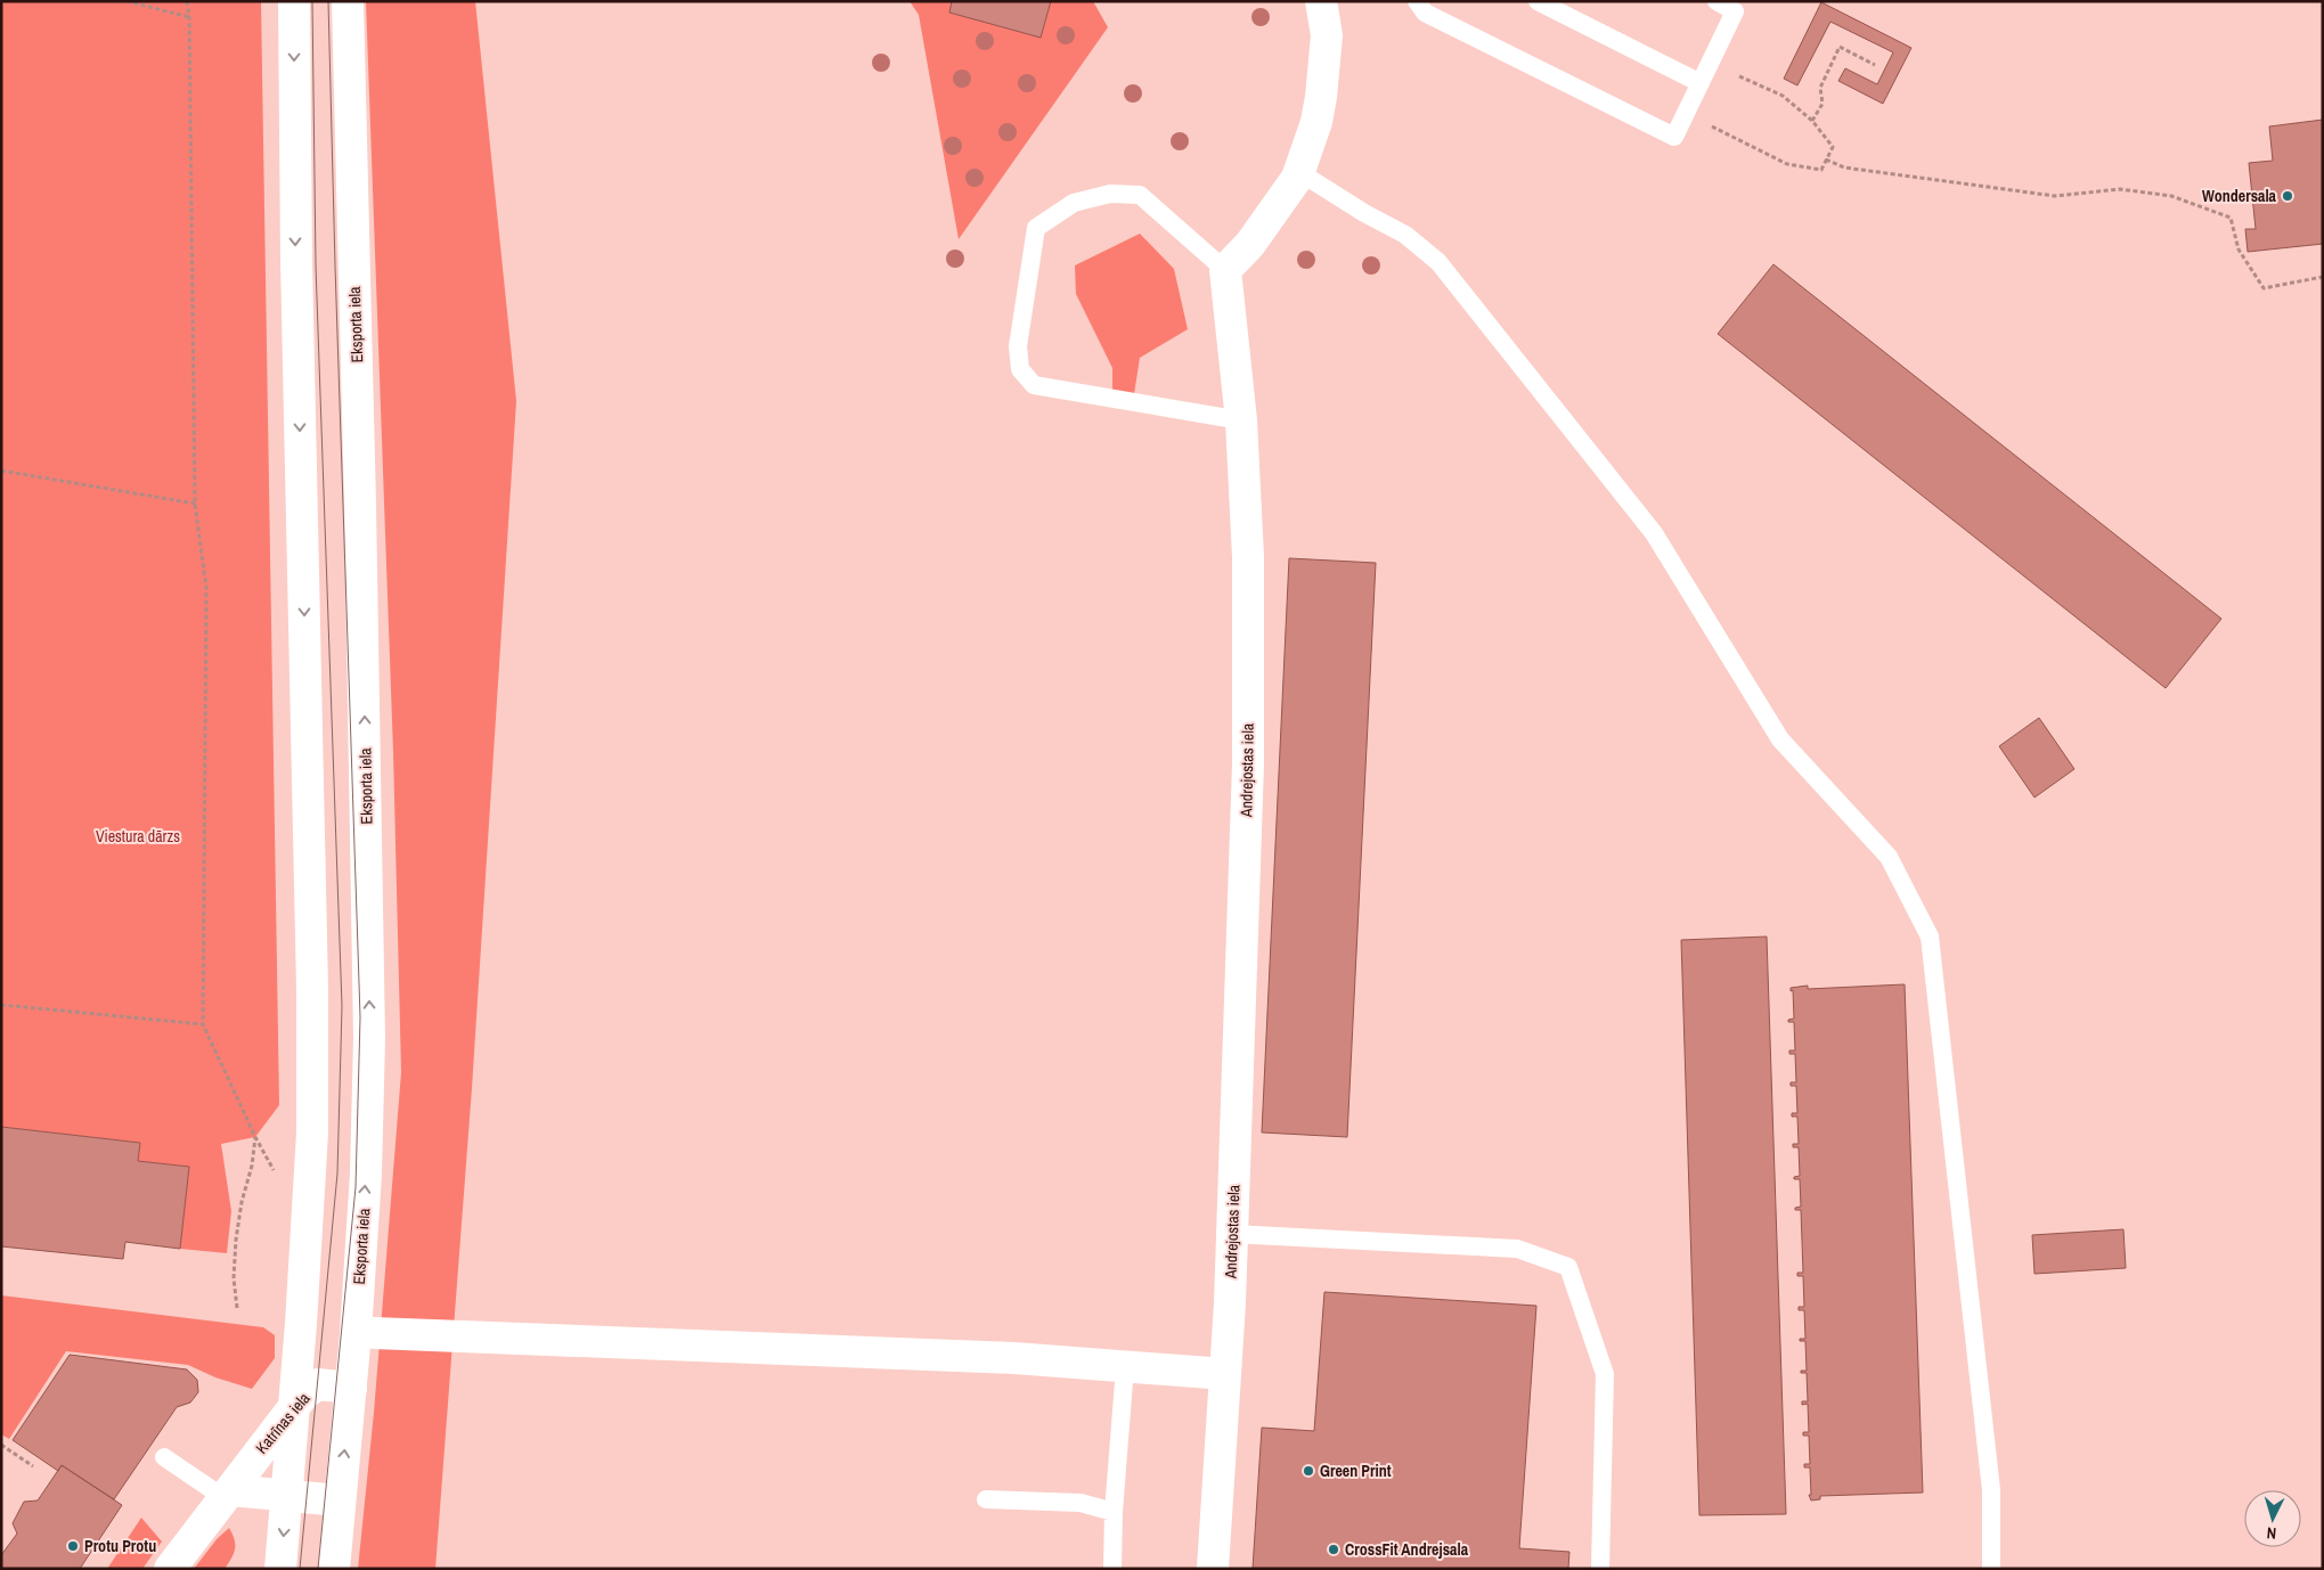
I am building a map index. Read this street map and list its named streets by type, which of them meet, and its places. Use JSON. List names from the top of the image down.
{
  "streets": {
    "street": ["Eksporta iela", "Andrejostas iela", "Katrīnas iela"]
  },
  "crossings": [
    ["Eksporta iela", "Katrīnas iela"]
  ],
  "parks": ["Viestura dārzs"],
  "places": [
    "Wondersala",
    "Green Print",
    "Protu Protu",
    "CrossFit Andrejsala"
  ],
  "north": "bottom"
}
